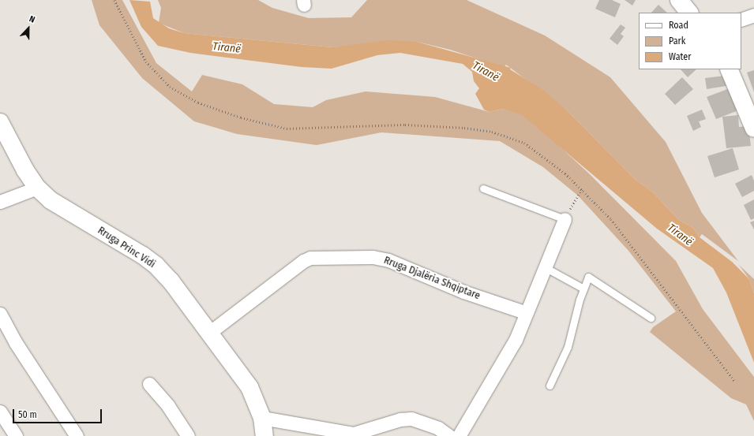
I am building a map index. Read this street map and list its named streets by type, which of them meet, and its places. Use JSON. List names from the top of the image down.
{
  "streets": {
    "street": ["Rruga Princ Vidi", "Rruga Djalëria Shqiptare"]
  },
  "crossings": [
    ["Rruga Princ Vidi", "Rruga Djalëria Shqiptare"]
  ],
  "water": ["Tiranë"],
  "legend": ["Road", "Park", "Water"],
  "scale_bar": "50 m",
  "north": "top"
}
